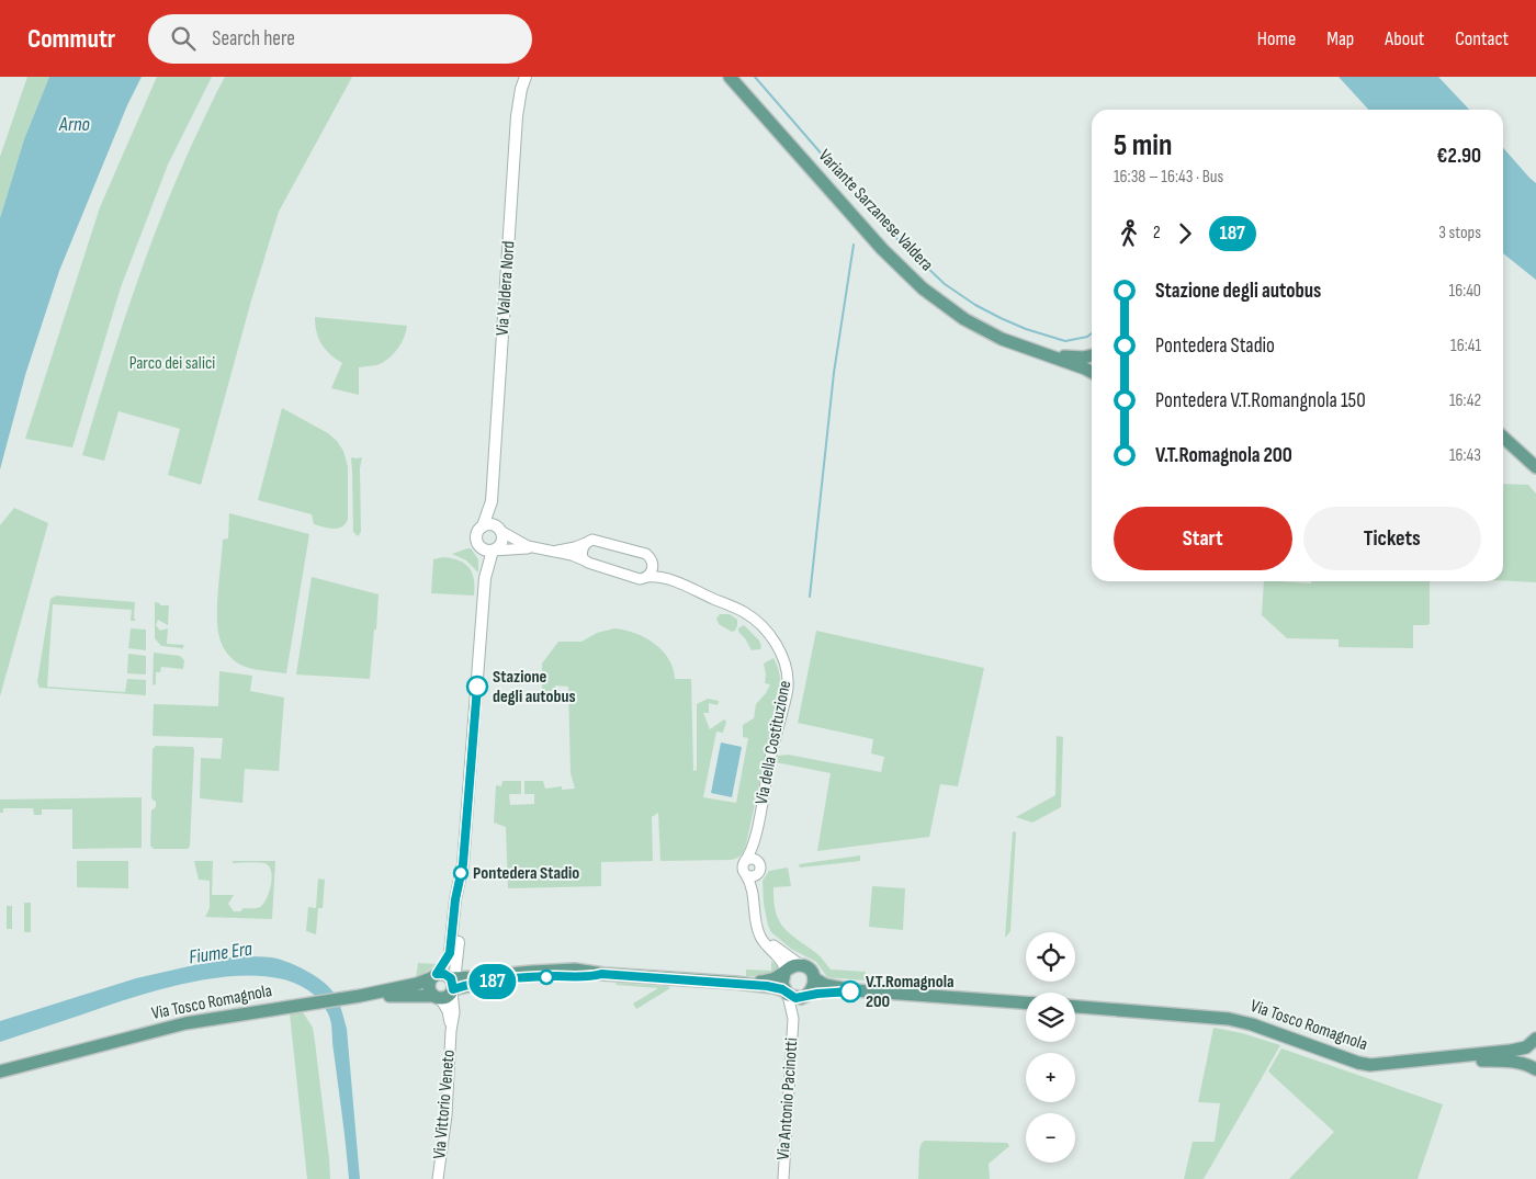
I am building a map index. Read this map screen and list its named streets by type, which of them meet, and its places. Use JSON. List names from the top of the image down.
{
  "streets": {
    "main road": [
      "Variante Sarzanese Valdera",
      "Via Valdera Nord",
      "Via Tosco Romagnola",
      "Via Vittorio Veneto"
    ],
    "street": ["Via della Costituzione", "Via Antonio Pacinotti"]
  },
  "crossings": [
    ["Via Valdera Nord", "Via Vittorio Veneto"],
    ["Via Tosco Romagnola", "Via Vittorio Veneto"]
  ],
  "water": ["Arno", "Fiume Era"],
  "parks": ["Parco dei salici"],
  "places": ["Stazione degli autobus", "Pontedera Stadio", "V.T.Romagnola 200"],
  "lines": ["bus line 187"],
  "page": {
    "header": "Commutr",
    "search": "Search here",
    "nav": [
      "Home",
      "Map",
      "About",
      "Contact"
    ],
    "on_map": "187",
    "heading": ["5 min", "16:38 – 16:43 · Bus", "€2.90"],
    "legs": ["2", "187", "3 stops"],
    "list": [
      {
        "name": "Stazione degli autobus",
        "value": "16:40"
      },
      {
        "name": "Pontedera Stadio",
        "value": "16:41"
      },
      {
        "name": "Pontedera V.T.Romangnola 150",
        "value": "16:42"
      },
      {
        "name": "V.T.Romagnola 200",
        "value": "16:43"
      }
    ],
    "buttons": ["Start", "Tickets"],
    "map_buttons": ["+", "−"]
  }
}
